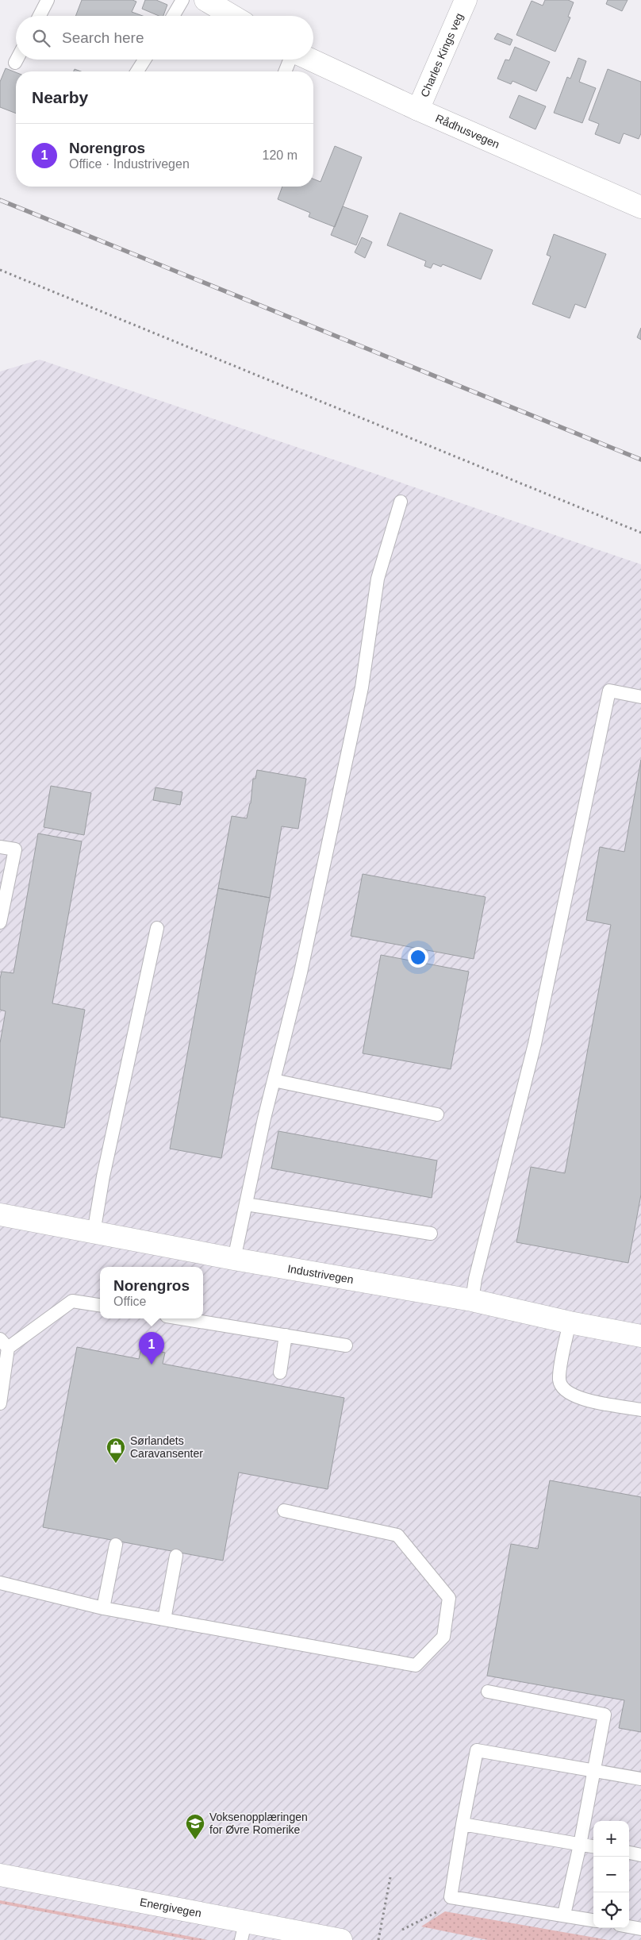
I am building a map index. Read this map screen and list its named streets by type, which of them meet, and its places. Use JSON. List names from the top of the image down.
{
  "streets": {
    "street": [
      "Charles Kings veg",
      "Rådhusvegen",
      "Industrivegen",
      "Energivegen"
    ]
  },
  "crossings": [
    ["Charles Kings veg", "Rådhusvegen"]
  ],
  "places": {
    "shop": ["Sørlandets Caravansenter"],
    "school or university": ["Voksenopplæringen for Øvre Romerike"]
  },
  "page": {
    "search": "Search here",
    "heading": "Nearby",
    "list": [
      {
        "mark": "1",
        "name": "Norengros",
        "note": "Office · Industrivegen",
        "value": "120 m"
      }
    ],
    "popup": ["Norengros", "Office"],
    "pins": "1",
    "map_buttons": ["+", "−"]
  }
}
